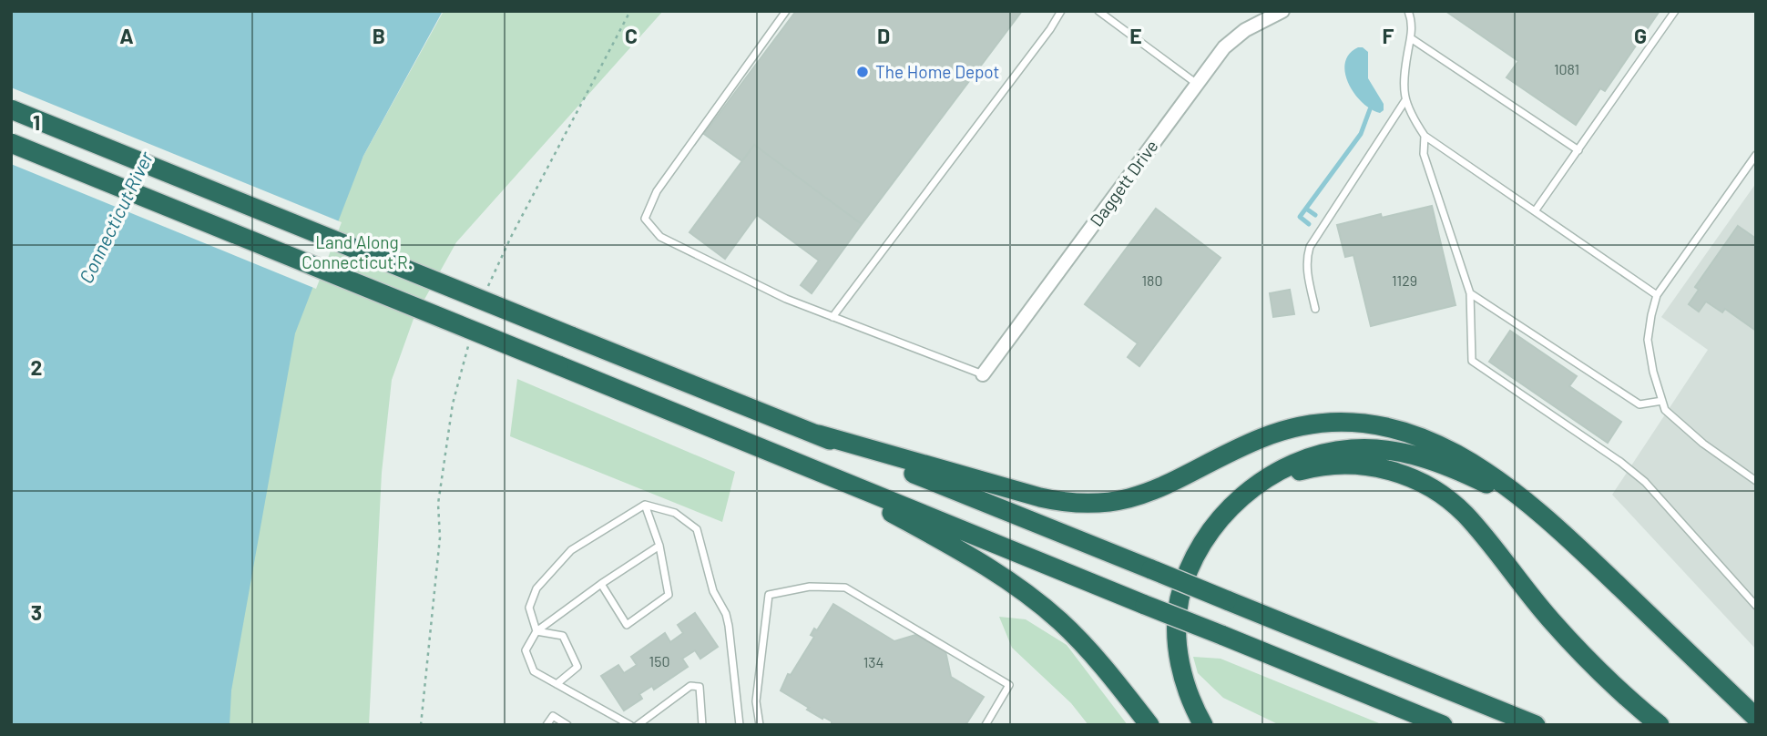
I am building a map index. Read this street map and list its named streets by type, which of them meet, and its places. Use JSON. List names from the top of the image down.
{
  "streets": {
    "street": ["Daggett Drive"]
  },
  "water": ["Connecticut River"],
  "parks": ["Land Along Connecticut R."],
  "places": ["The Home Depot"],
  "house_numbers": [
    "1081",
    "180",
    "1129",
    "150",
    "134"
  ],
  "grid": {
    "columns": [
      "A",
      "B",
      "C",
      "D",
      "E",
      "F",
      "G"
    ],
    "rows": ["1", "2", "3"]
  }
}
